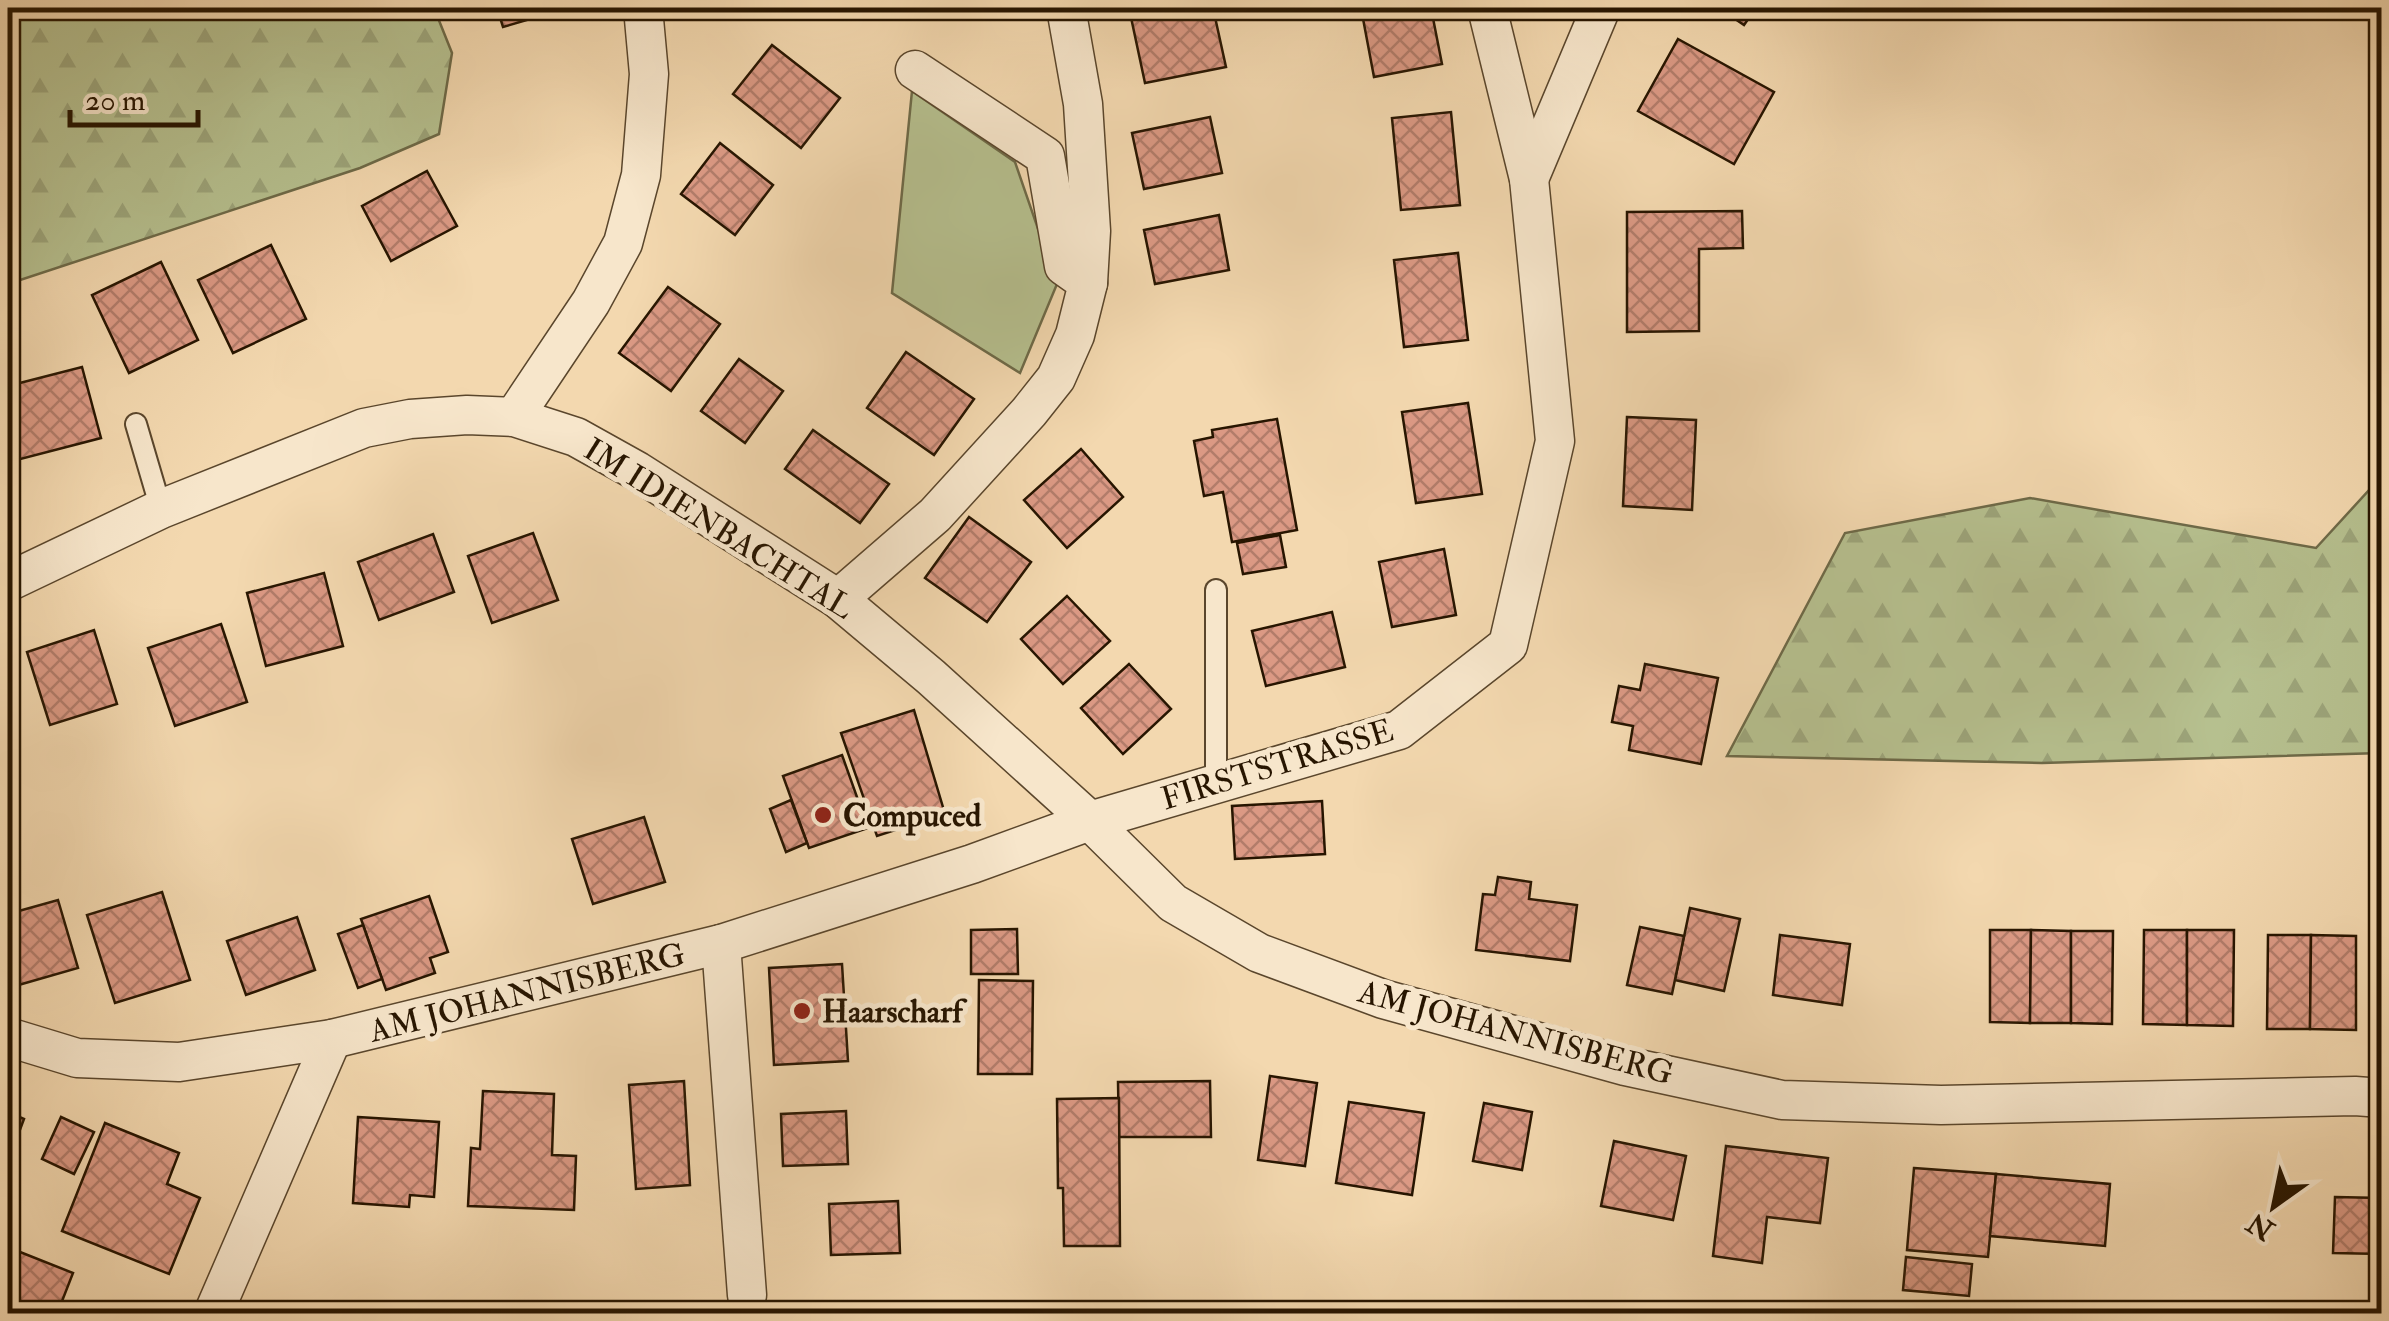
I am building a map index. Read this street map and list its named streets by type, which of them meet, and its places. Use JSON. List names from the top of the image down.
{
  "streets": {
    "street": ["IM IDIENBACHTAL", "FIRSTSTRASSE", "AM JOHANNISBERG"]
  },
  "crossings": [
    ["IM IDIENBACHTAL", "FIRSTSTRASSE"],
    ["IM IDIENBACHTAL", "AM JOHANNISBERG"],
    ["FIRSTSTRASSE", "AM JOHANNISBERG"]
  ],
  "places": ["Compuced", "Haarscharf"],
  "scale_bar": "20 m",
  "north": "bottom left"
}
